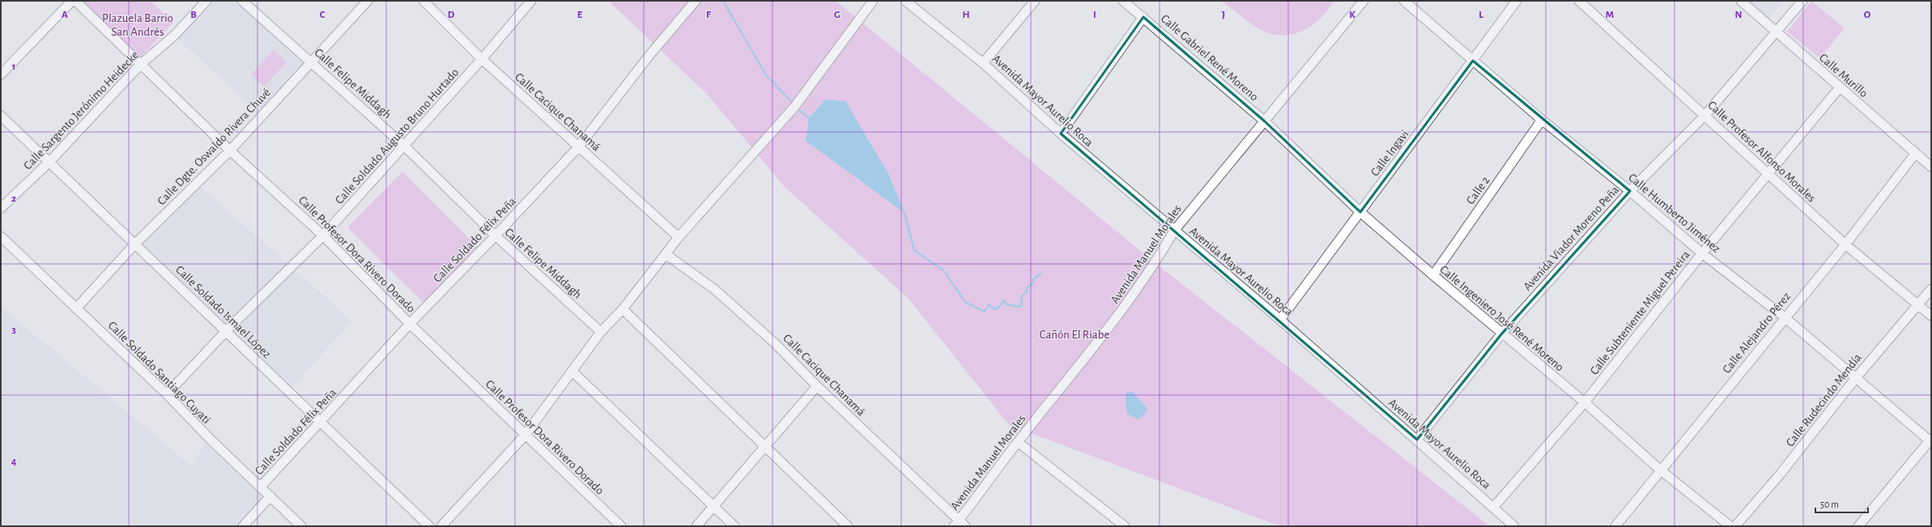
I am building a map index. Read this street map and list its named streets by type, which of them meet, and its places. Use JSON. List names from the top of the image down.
{
  "streets": {
    "street": [
      "Calle Gabriel René Moreno",
      "Calle Murillo",
      "Calle Felipe Middagh",
      "Avenida Mayor Aurelio Roca",
      "Calle Sargento Jerónimo Heidecke",
      "Calle Cacique Chanamá",
      "Calle Soldado Augusto Bruno Hurtado",
      "Calle Dgte. Oswaldo Rivera Chuvé",
      "Calle Profesor Alfonso Morales",
      "Calle Ingavi",
      "Calle 2",
      "Calle Humberto Jiménez",
      "Avenida Viador Moreno Peña",
      "Calle Soldado Félix Peña",
      "Calle Profesor Dora Rivero Dorado",
      "Avenida Manuel Morales",
      "Calle Soldado Ismael López",
      "Calle Subteniente Miguel Pereira",
      "Calle Ingeniero José René Moreno",
      "Calle Alejandro Pérez",
      "Calle Soldado Santiago Cuyati",
      "Calle Rudecindo Mendía"
    ]
  },
  "crossings": [
    ["Calle Gabriel René Moreno", "Avenida Manuel Morales"],
    ["Calle Gabriel René Moreno", "Calle Ingeniero José René Moreno"],
    ["Calle Murillo", "Avenida Viador Moreno Peña"],
    ["Calle Murillo", "Calle Subteniente Miguel Pereira"],
    ["Calle Murillo", "Calle Alejandro Pérez"],
    ["Calle Felipe Middagh", "Calle Soldado Augusto Bruno Hurtado"],
    ["Calle Felipe Middagh", "Calle Dgte. Oswaldo Rivera Chuvé"],
    ["Calle Felipe Middagh", "Calle Soldado Félix Peña"],
    ["Avenida Mayor Aurelio Roca", "Calle Ingavi"],
    ["Avenida Mayor Aurelio Roca", "Avenida Viador Moreno Peña"],
    ["Avenida Mayor Aurelio Roca", "Avenida Manuel Morales"],
    ["Avenida Mayor Aurelio Roca", "Calle Subteniente Miguel Pereira"],
    ["Calle Sargento Jerónimo Heidecke", "Calle Profesor Dora Rivero Dorado"],
    ["Calle Sargento Jerónimo Heidecke", "Calle Soldado Ismael López"],
    ["Calle Cacique Chanamá", "Calle Soldado Augusto Bruno Hurtado"],
    ["Calle Cacique Chanamá", "Calle Soldado Félix Peña"],
    ["Calle Cacique Chanamá", "Avenida Manuel Morales"],
    ["Calle Soldado Augusto Bruno Hurtado", "Calle Profesor Dora Rivero Dorado"],
    ["Calle Soldado Augusto Bruno Hurtado", "Calle Soldado Ismael López"],
    ["Calle Soldado Augusto Bruno Hurtado", "Calle Soldado Santiago Cuyati"],
    ["Calle Dgte. Oswaldo Rivera Chuvé", "Calle Profesor Dora Rivero Dorado"],
    ["Calle Dgte. Oswaldo Rivera Chuvé", "Calle Soldado Ismael López"],
    ["Calle Dgte. Oswaldo Rivera Chuvé", "Calle Soldado Santiago Cuyati"],
    ["Calle Profesor Alfonso Morales", "Avenida Viador Moreno Peña"],
    ["Calle Profesor Alfonso Morales", "Calle Subteniente Miguel Pereira"],
    ["Calle Profesor Alfonso Morales", "Calle Alejandro Pérez"],
    ["Calle Profesor Alfonso Morales", "Calle Rudecindo Mendía"],
    ["Calle Ingavi", "Calle Humberto Jiménez"],
    ["Calle Ingavi", "Calle Ingeniero José René Moreno"],
    ["Calle 2", "Calle Humberto Jiménez"],
    ["Calle 2", "Calle Ingeniero José René Moreno"],
    ["Calle Humberto Jiménez", "Avenida Viador Moreno Peña"],
    ["Calle Humberto Jiménez", "Calle Subteniente Miguel Pereira"],
    ["Calle Humberto Jiménez", "Calle Alejandro Pérez"],
    ["Calle Humberto Jiménez", "Calle Rudecindo Mendía"],
    ["Avenida Viador Moreno Peña", "Calle Ingeniero José René Moreno"],
    ["Calle Soldado Félix Peña", "Calle Profesor Dora Rivero Dorado"],
    ["Calle Soldado Félix Peña", "Calle Soldado Ismael López"],
    ["Calle Soldado Félix Peña", "Calle Soldado Santiago Cuyati"],
    ["Avenida Manuel Morales", "Calle Ingeniero José René Moreno"],
    ["Calle Subteniente Miguel Pereira", "Calle Ingeniero José René Moreno"],
    ["Calle Ingeniero José René Moreno", "Calle Alejandro Pérez"]
  ],
  "parks": ["Plazuela Barrio San Andrés", "Cañón El Riabe"],
  "scale_bar": "50 m",
  "grid": {
    "columns": [
      "A",
      "B",
      "C",
      "D",
      "E",
      "F",
      "G",
      "H",
      "I",
      "J",
      "K",
      "L",
      "M",
      "N",
      "O"
    ],
    "rows": [
      "1",
      "2",
      "3",
      "4"
    ]
  }
}
